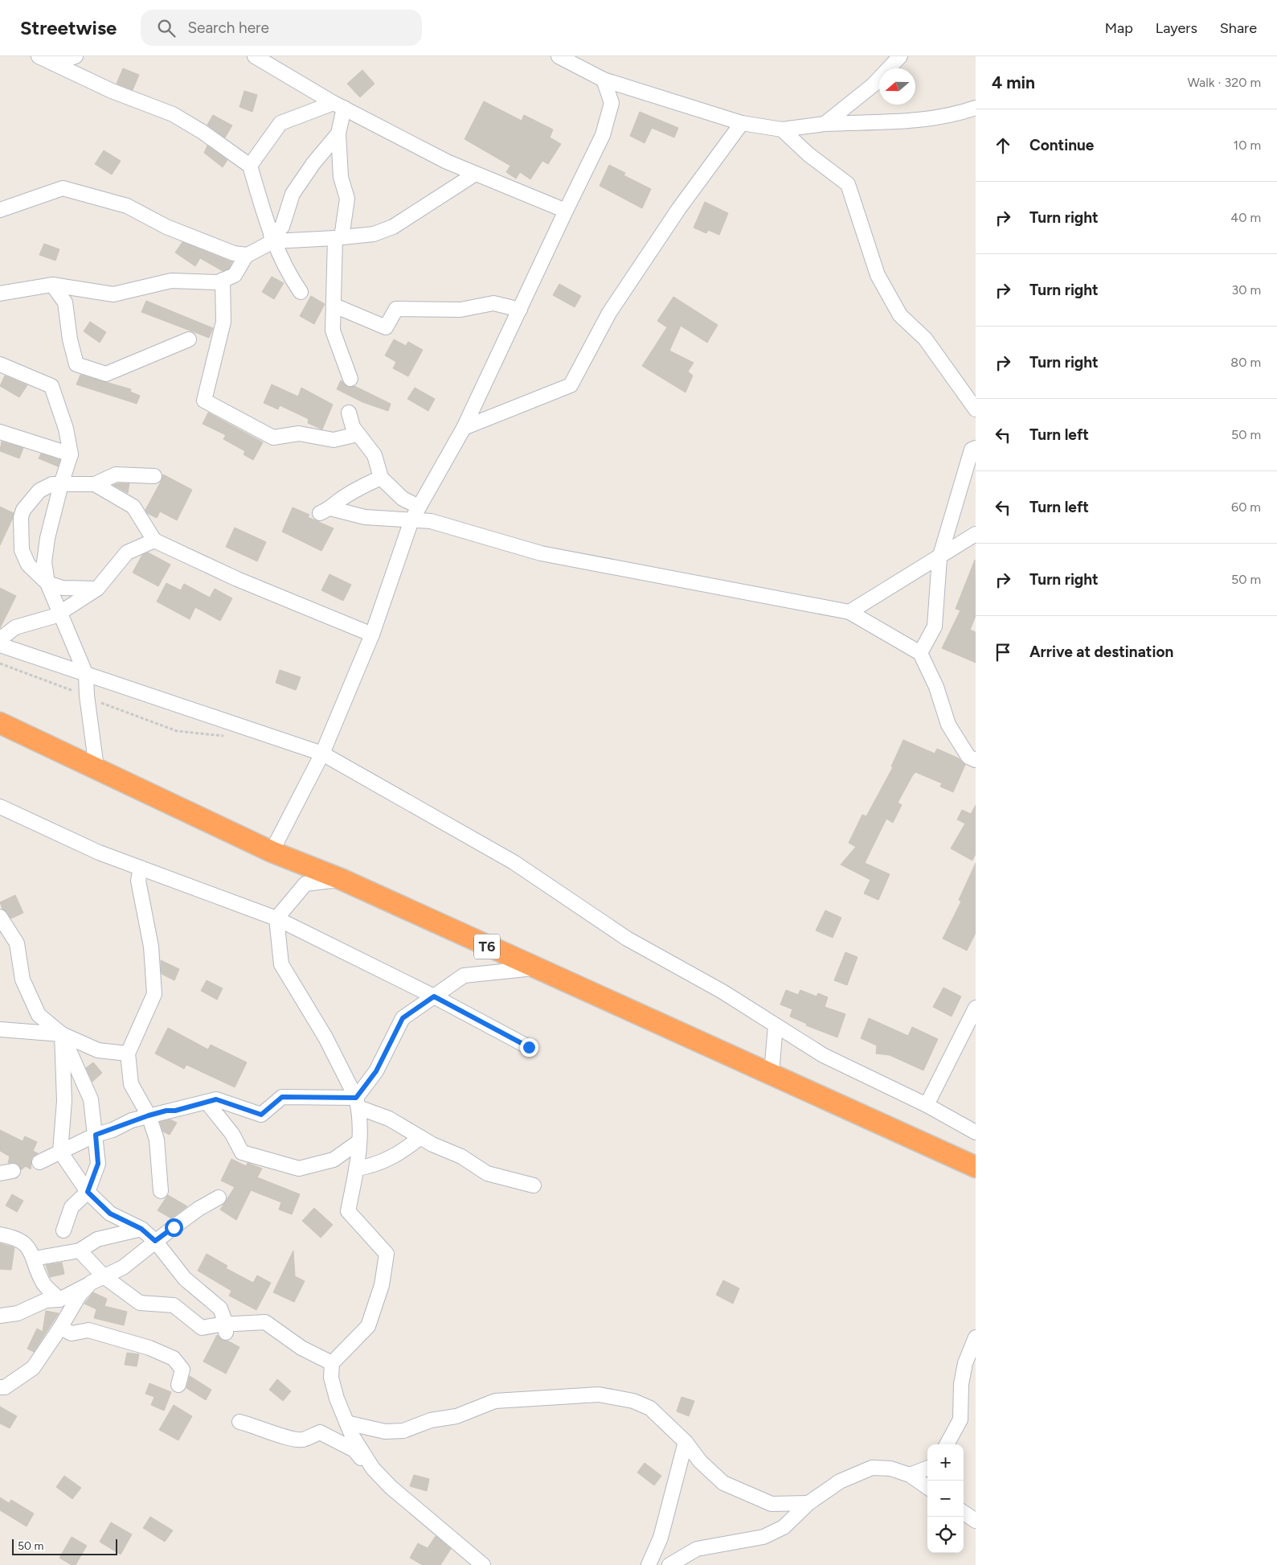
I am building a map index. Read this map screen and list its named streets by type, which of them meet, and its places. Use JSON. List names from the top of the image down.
{
  "streets": {
    "highway": ["T6"]
  },
  "scale_bar": "50 m",
  "north": "left",
  "page": {
    "header": "Streetwise",
    "search": "Search here",
    "nav": ["Map", "Layers", "Share"],
    "heading": ["4 min", "Walk · 320 m"],
    "list": [
      ["Continue", "10 m"],
      ["Turn right", "40 m"],
      ["Turn right", "30 m"],
      ["Turn right", "80 m"],
      ["Turn left", "50 m"],
      ["Turn left", "60 m"],
      ["Turn right", "50 m"],
      "Arrive at destination"
    ],
    "map_buttons": ["+", "−"],
    "scale": "50 m"
  }
}
